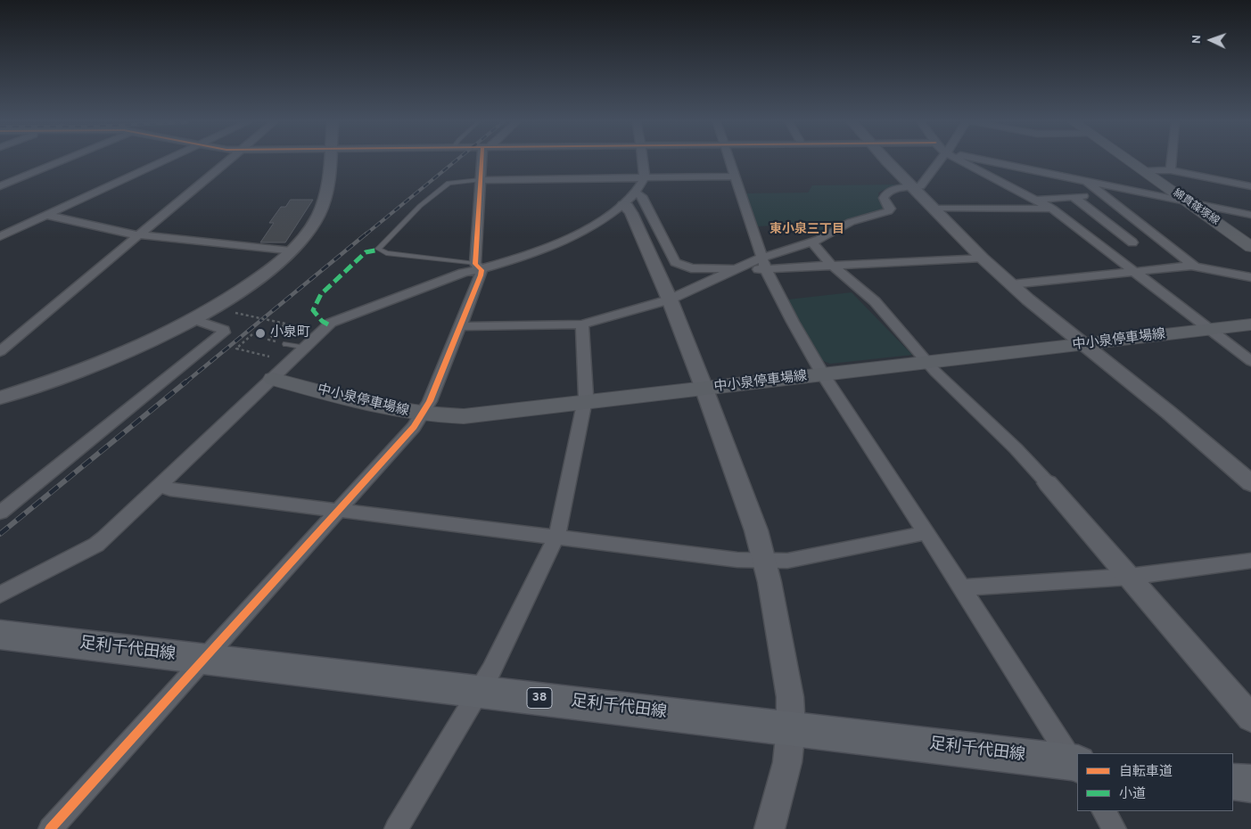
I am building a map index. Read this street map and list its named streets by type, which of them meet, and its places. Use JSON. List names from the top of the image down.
{
  "streets": {
    "main road": [
      "綿貫篠塚線",
      "中小泉停車場線",
      "足利千代田線",
      "38"
    ]
  },
  "districts": ["東小泉三丁目"],
  "places": ["小泉町"],
  "legend": ["自転車道", "小道"],
  "north": "left"
}
